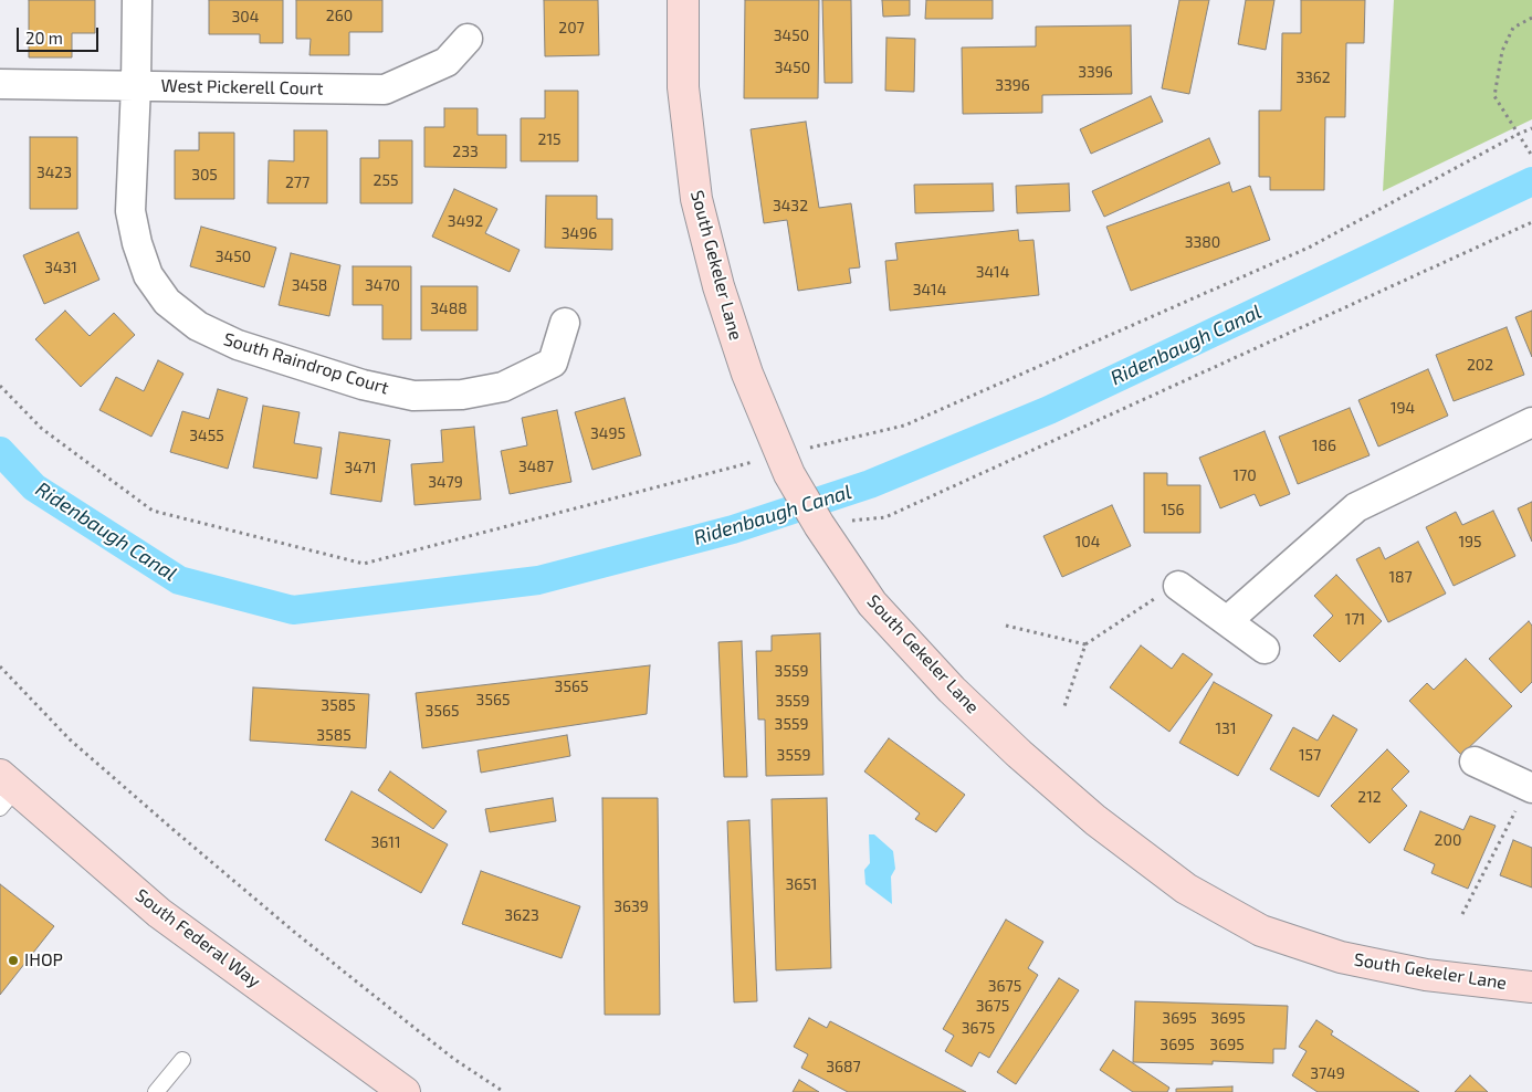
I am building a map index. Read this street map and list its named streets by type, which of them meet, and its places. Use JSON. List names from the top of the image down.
{
  "streets": {
    "street": [
      "West Pickerell Court",
      "South Gekeler Lane",
      "South Raindrop Court",
      "South Federal Way"
    ]
  },
  "crossings": [
    ["West Pickerell Court", "South Raindrop Court"]
  ],
  "water": ["Ridenbaugh Canal"],
  "places": ["IHOP"],
  "house_numbers": [
    "260",
    "304",
    "207",
    "3450",
    "3450",
    "3396",
    "3362",
    "3396",
    "215",
    "233",
    "3423",
    "305",
    "255",
    "277",
    "3432",
    "3492",
    "3496",
    "3380",
    "3450",
    "3431",
    "3414",
    "3458",
    "3470",
    "3414",
    "3488",
    "202",
    "194",
    "3495",
    "3455",
    "186",
    "3487",
    "3471",
    "170",
    "3479",
    "156",
    "104",
    "195",
    "187",
    "171",
    "3559",
    "3565",
    "3565",
    "3559",
    "3585",
    "3565",
    "3559",
    "131",
    "3585",
    "3559",
    "157",
    "212",
    "200",
    "3611",
    "3651",
    "3639",
    "3623",
    "3675",
    "3675",
    "3695",
    "3695",
    "3675",
    "3695",
    "3695",
    "3687",
    "3749"
  ],
  "scale_bar": "20 m"
}
